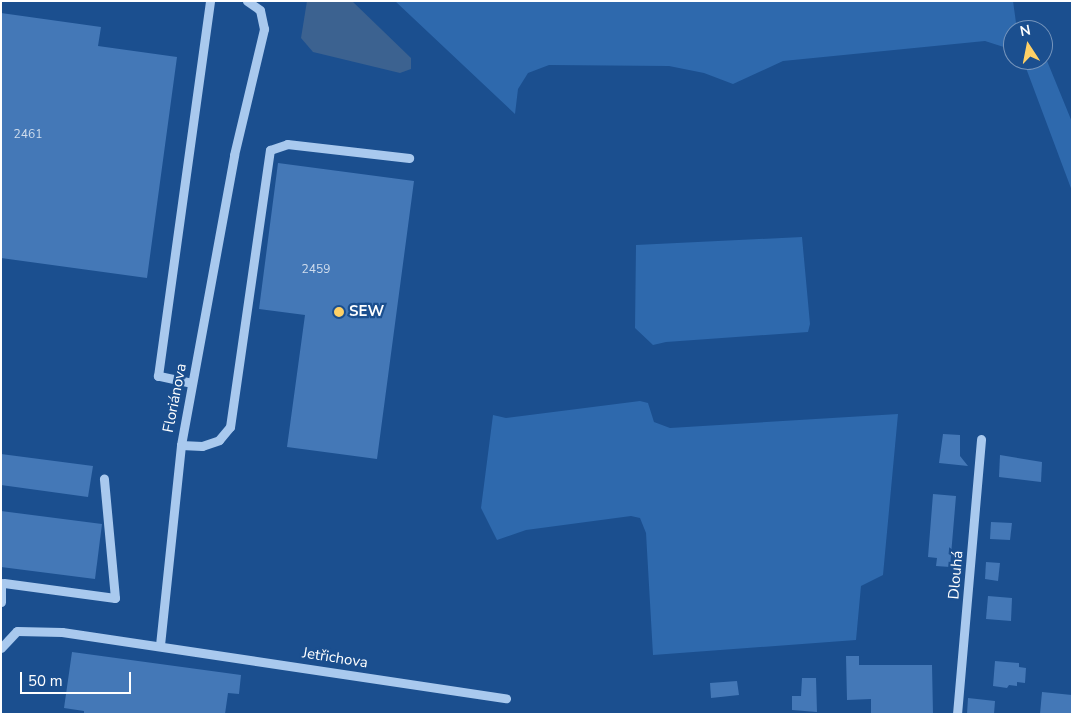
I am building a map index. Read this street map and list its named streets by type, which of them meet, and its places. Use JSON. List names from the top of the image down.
{
  "streets": {
    "street": ["Floriánova", "Dlouhá", "Jetřichova"]
  },
  "crossings": [
    ["Floriánova", "Jetřichova"]
  ],
  "places": ["SEW"],
  "house_numbers": ["2461", "2459"],
  "scale_bar": "50 m",
  "north": "top"
}
